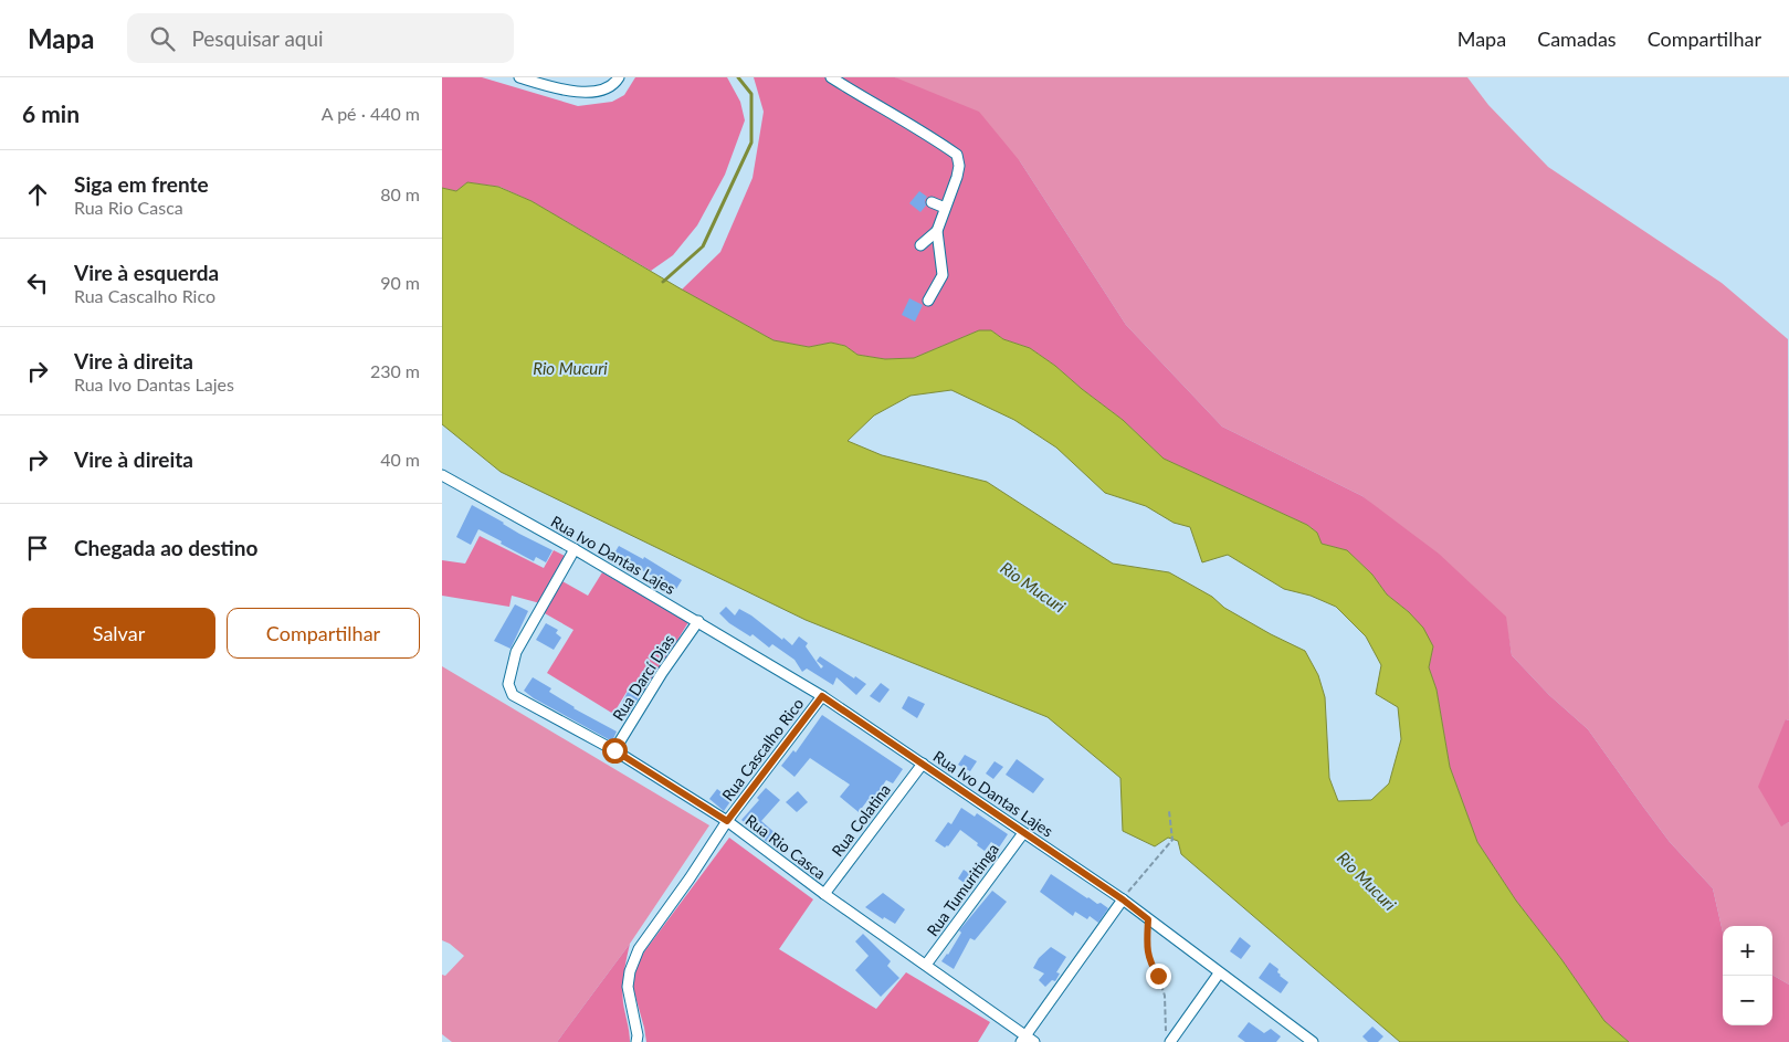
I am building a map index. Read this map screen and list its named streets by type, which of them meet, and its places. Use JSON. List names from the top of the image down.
{
  "streets": {
    "street": [
      "Rua Ivo Dantas Lajes",
      "Rua Darcí Dias",
      "Rua Cascalho Rico",
      "Rua Colatina",
      "Rua Rio Casca",
      "Rua Tumuritinga"
    ]
  },
  "crossings": [
    ["Rua Ivo Dantas Lajes", "Rua Darcí Dias"],
    ["Rua Ivo Dantas Lajes", "Rua Cascalho Rico"],
    ["Rua Ivo Dantas Lajes", "Rua Colatina"],
    ["Rua Ivo Dantas Lajes", "Rua Rio Casca"],
    ["Rua Ivo Dantas Lajes", "Rua Tumuritinga"],
    ["Rua Darcí Dias", "Rua Rio Casca"],
    ["Rua Cascalho Rico", "Rua Rio Casca"],
    ["Rua Colatina", "Rua Rio Casca"],
    ["Rua Rio Casca", "Rua Tumuritinga"]
  ],
  "water": ["Rio Mucuri"],
  "page": {
    "header": "Mapa",
    "search": "Pesquisar aqui",
    "nav": ["Mapa", "Camadas", "Compartilhar"],
    "heading": ["6 min", "A pé · 440 m"],
    "list": [
      ["Siga em frente", "Rua Rio Casca", "80 m"],
      ["Vire à esquerda", "Rua Cascalho Rico", "90 m"],
      ["Vire à direita", "Rua Ivo Dantas Lajes", "230 m"],
      ["Vire à direita", "40 m"],
      "Chegada ao destino"
    ],
    "buttons": ["Salvar", "Compartilhar"],
    "map_buttons": ["+", "−"]
  }
}
